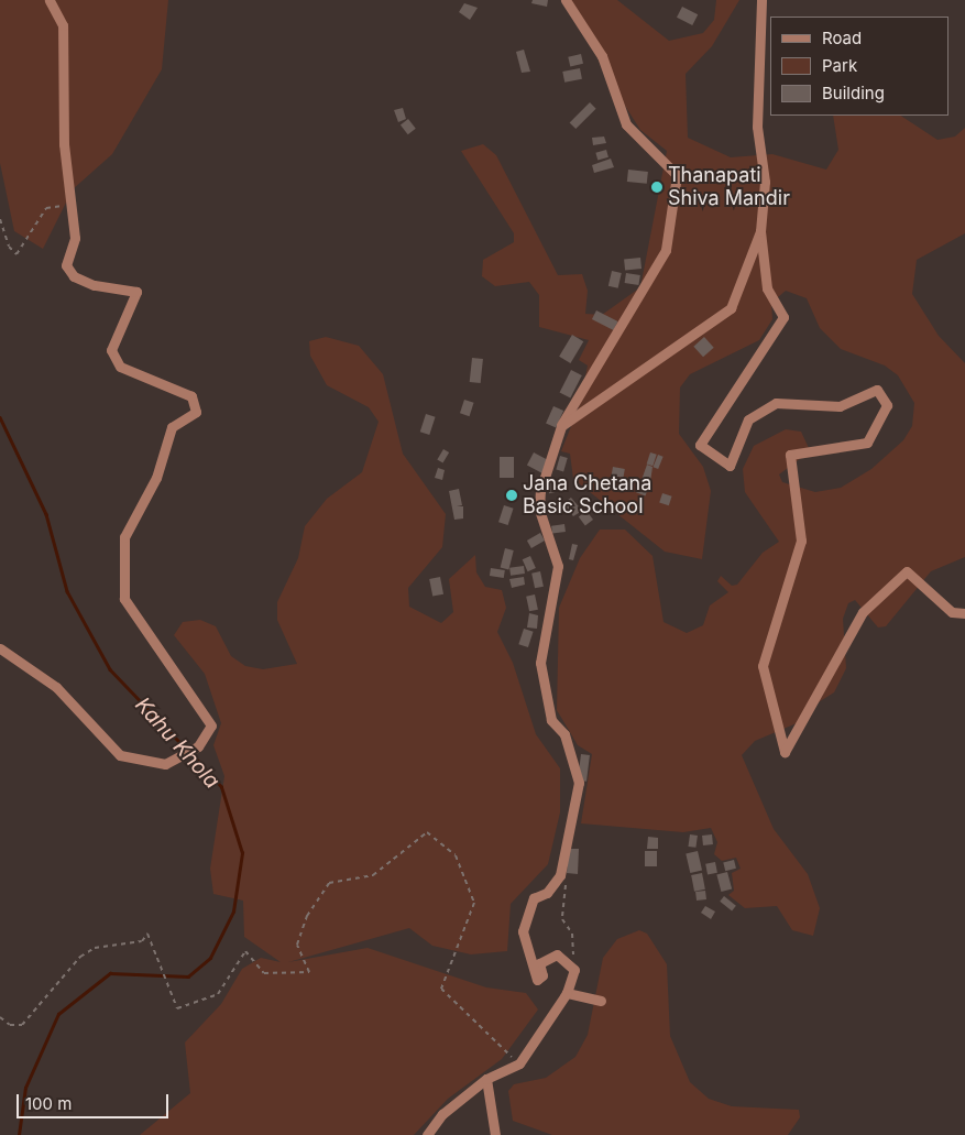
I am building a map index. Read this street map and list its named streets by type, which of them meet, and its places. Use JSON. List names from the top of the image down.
{
  "water": ["Kahu Khola"],
  "places": ["Thanapati Shiva Mandir", "Jana Chetana Basic School"],
  "legend": ["Road", "Park", "Building"],
  "scale_bar": "100 m"
}
